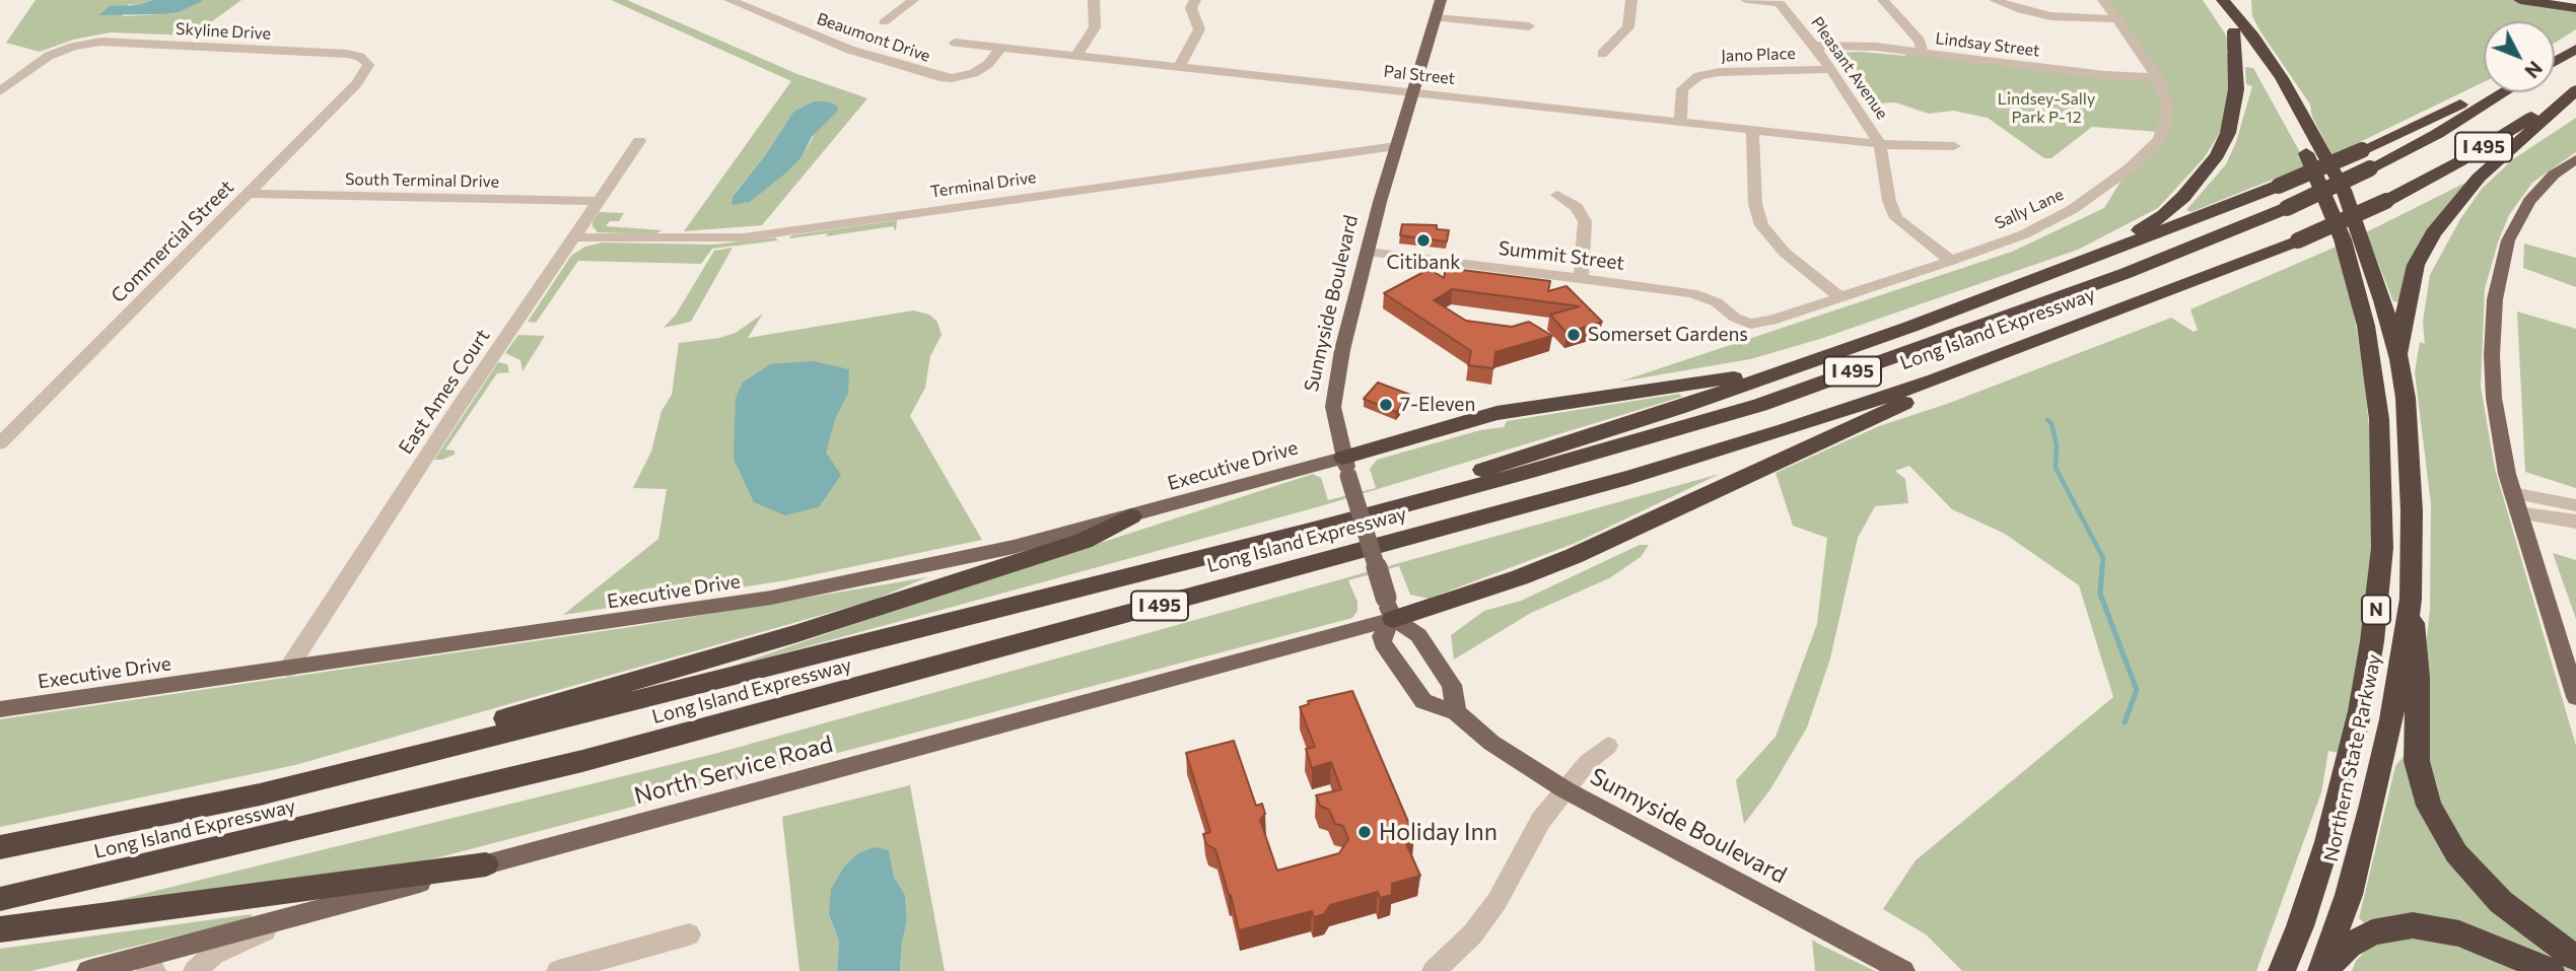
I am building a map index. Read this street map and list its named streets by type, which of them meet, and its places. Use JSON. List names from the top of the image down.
{
  "streets": {
    "highway": [
      "I 495",
      "Long Island Expressway",
      "N",
      "Northern State Parkway"
    ],
    "main road": ["Sunnyside Boulevard", "Executive Drive", "North Service Road"],
    "street": [
      "Skyline Drive",
      "Beaumont Drive",
      "Lindsay Street",
      "Jano Place",
      "Pleasant Avenue",
      "Pal Street",
      "South Terminal Drive",
      "Terminal Drive",
      "Sally Lane",
      "Commercial Street",
      "Summit Street",
      "East Ames Court"
    ]
  },
  "crossings": [
    ["Skyline Drive", "Commercial Street"],
    ["Beaumont Drive", "Pal Street"],
    ["Lindsay Street", "Pleasant Avenue"],
    ["Lindsay Street", "Sally Lane"],
    ["Jano Place", "Pleasant Avenue"],
    ["Jano Place", "Pal Street"],
    ["Pleasant Avenue", "Pal Street"],
    ["Pleasant Avenue", "Sally Lane"],
    ["Pal Street", "Sunnyside Boulevard"],
    ["South Terminal Drive", "Commercial Street"],
    ["South Terminal Drive", "East Ames Court"],
    ["Terminal Drive", "Sunnyside Boulevard"],
    ["Terminal Drive", "East Ames Court"],
    ["Sally Lane", "Summit Street"],
    ["Summit Street", "Sunnyside Boulevard"],
    ["Sunnyside Boulevard", "Executive Drive"],
    ["Sunnyside Boulevard", "North Service Road"],
    ["East Ames Court", "Executive Drive"]
  ],
  "parks": ["Lindsey-Sally Park P-12"],
  "places": [
    "Citibank",
    "Somerset Gardens",
    "7-Eleven",
    "Holiday Inn"
  ],
  "north": "bottom right"
}
